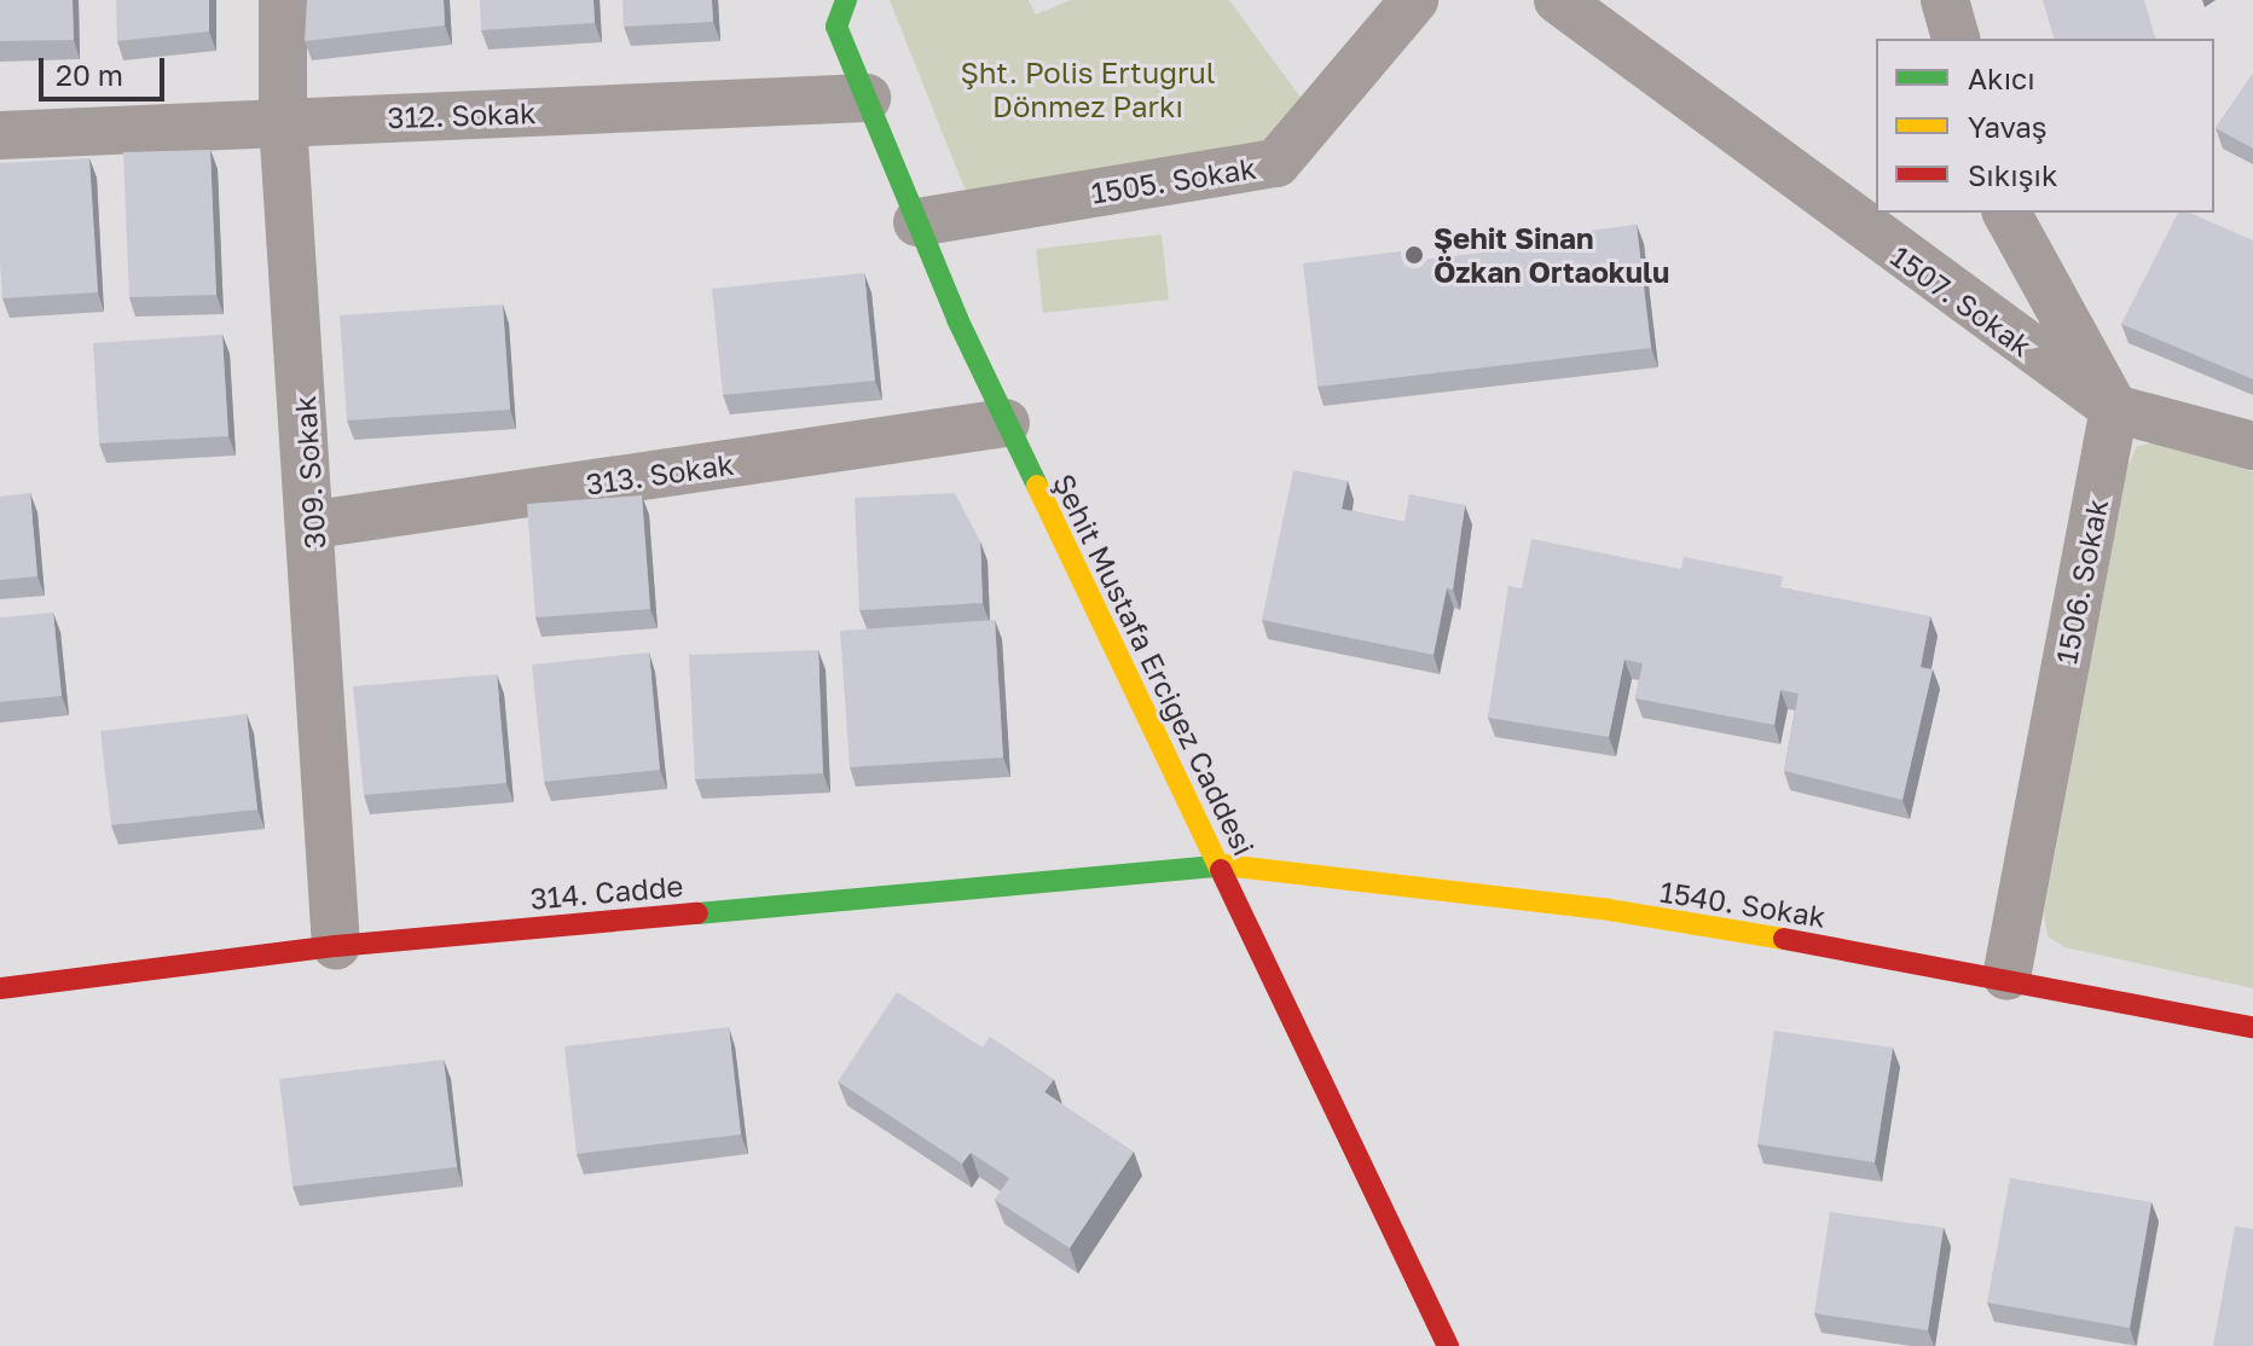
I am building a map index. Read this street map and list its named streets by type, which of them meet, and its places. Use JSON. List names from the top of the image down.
{
  "streets": {
    "street": [
      "312. Sokak",
      "1505. Sokak",
      "1507. Sokak",
      "309. Sokak",
      "313. Sokak",
      "1506. Sokak",
      "Şehit Mustafa Ercigez Caddesi",
      "314. Cadde",
      "1540. Sokak"
    ]
  },
  "crossings": [
    ["312. Sokak", "309. Sokak"],
    ["312. Sokak", "Şehit Mustafa Ercigez Caddesi"],
    ["1505. Sokak", "Şehit Mustafa Ercigez Caddesi"],
    ["1507. Sokak", "1506. Sokak"],
    ["309. Sokak", "313. Sokak"],
    ["309. Sokak", "314. Cadde"],
    ["313. Sokak", "Şehit Mustafa Ercigez Caddesi"],
    ["1506. Sokak", "1540. Sokak"],
    ["Şehit Mustafa Ercigez Caddesi", "314. Cadde"],
    ["Şehit Mustafa Ercigez Caddesi", "1540. Sokak"],
    ["314. Cadde", "1540. Sokak"]
  ],
  "parks": ["Şht. Polis Ertuğrul Dönmez Parkı"],
  "places": ["Şehit Sinan Özkan Ortaokulu"],
  "legend": ["Akıcı", "Yavaş", "Sıkışık"],
  "scale_bar": "20 m"
}
